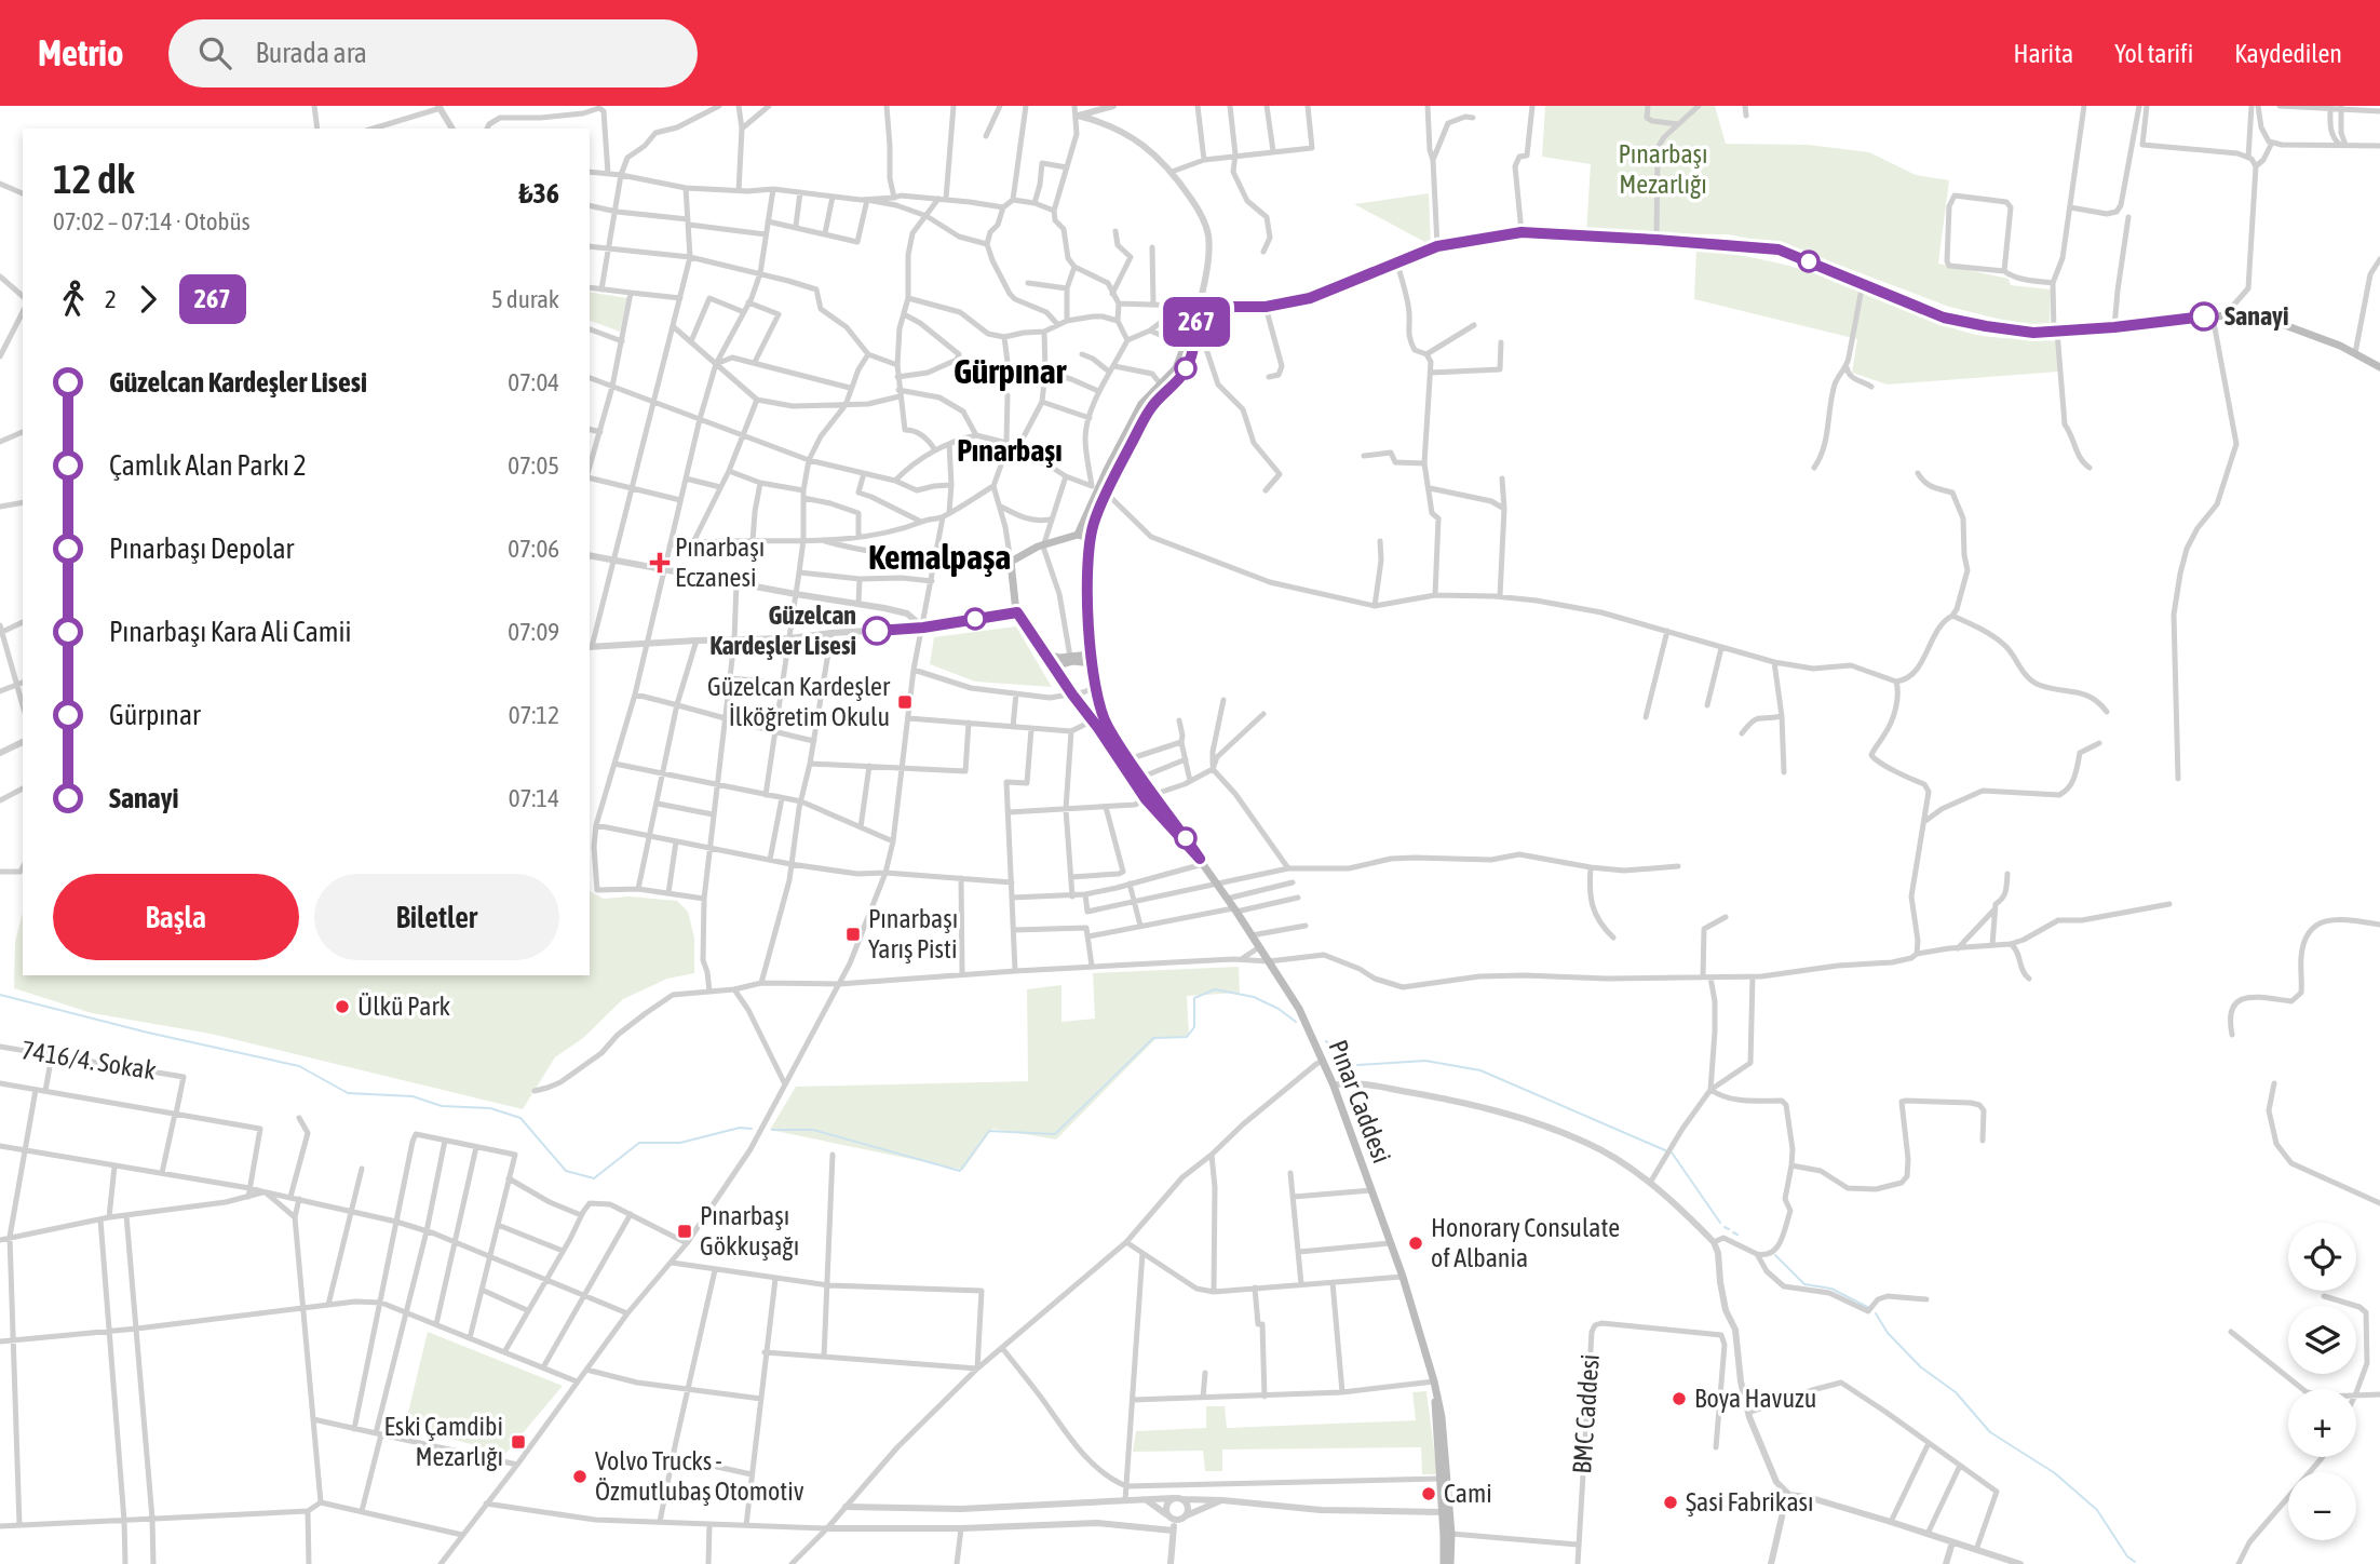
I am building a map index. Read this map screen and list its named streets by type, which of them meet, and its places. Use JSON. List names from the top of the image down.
{
  "streets": {
    "main road": ["Pınar Caddesi"],
    "street": ["7416/4. Sokak", "BMC Caddesi"]
  },
  "districts": ["Gürpınar", "Pınarbaşı", "Kemalpaşa"],
  "parks": ["Pınarbaşı Mezarlığı"],
  "places": {
    "other": [
      "Sanayi",
      "Güzelcan Kardeşler Lisesi",
      "Ülkü Park",
      "Honorary Consulate of Albania",
      "Boya Havuzu",
      "Volvo Trucks - Özmutlubaş Otomotiv",
      "Cami",
      "Şasi Fabrikası"
    ],
    "health": ["Pınarbaşı Eczanesi"],
    "transit": [
      "Güzelcan Kardeşler İlköğretim Okulu",
      "Pınarbaşı Yarış Pisti",
      "Pınarbaşı Gökkuşağı",
      "Eski Çamdibi Mezarlığı"
    ]
  },
  "lines": ["bus line 267"],
  "page": {
    "header": "Metrio",
    "search": "Burada ara",
    "nav": ["Harita", "Yol tarifi", "Kaydedilen"],
    "on_map": "267",
    "heading": ["12 dk", "07:02 – 07:14 · Otobüs", "₺36"],
    "legs": ["2", "267", "5 durak"],
    "list": [
      {
        "name": "Güzelcan Kardeşler Lisesi",
        "value": "07:04"
      },
      {
        "name": "Çamlık Alan Parkı 2",
        "value": "07:05"
      },
      {
        "name": "Pınarbaşı Depolar",
        "value": "07:06"
      },
      {
        "name": "Pınarbaşı Kara Ali Camii",
        "value": "07:09"
      },
      {
        "name": "Gürpınar",
        "value": "07:12"
      },
      {
        "name": "Sanayi",
        "value": "07:14"
      }
    ],
    "buttons": ["Başla", "Biletler"],
    "map_buttons": ["+", "−"]
  }
}
